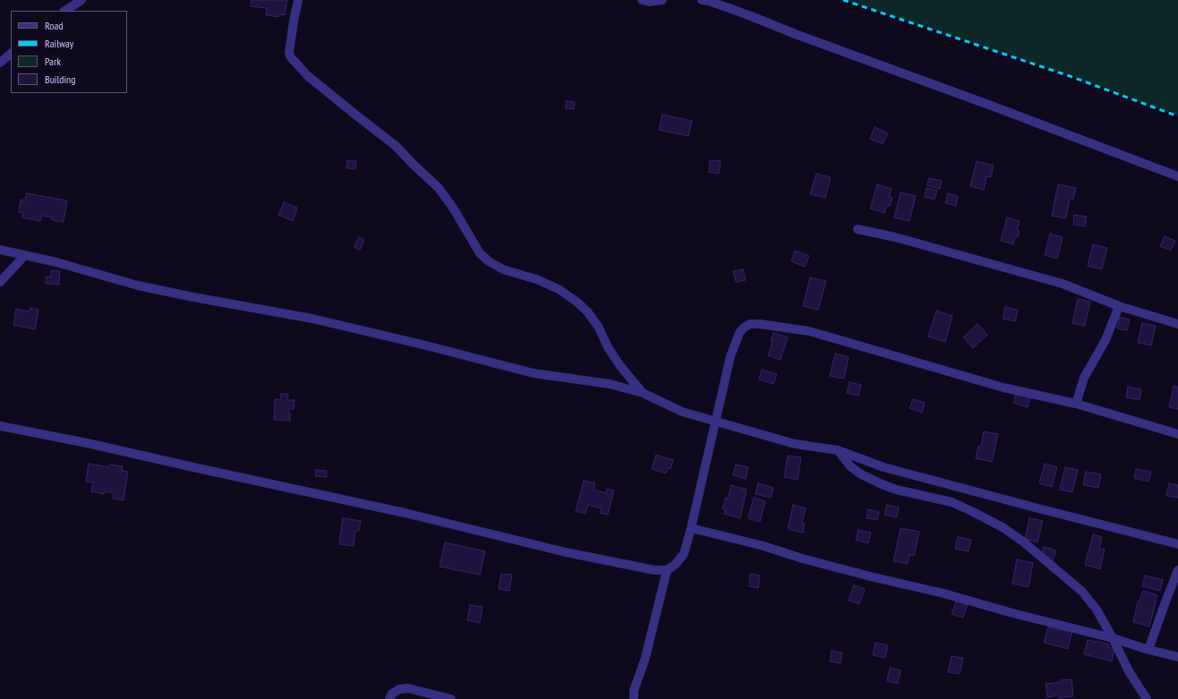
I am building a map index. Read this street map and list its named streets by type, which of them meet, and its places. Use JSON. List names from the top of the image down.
{
  "legend": [
    "Road",
    "Railway",
    "Park",
    "Building"
  ]
}
